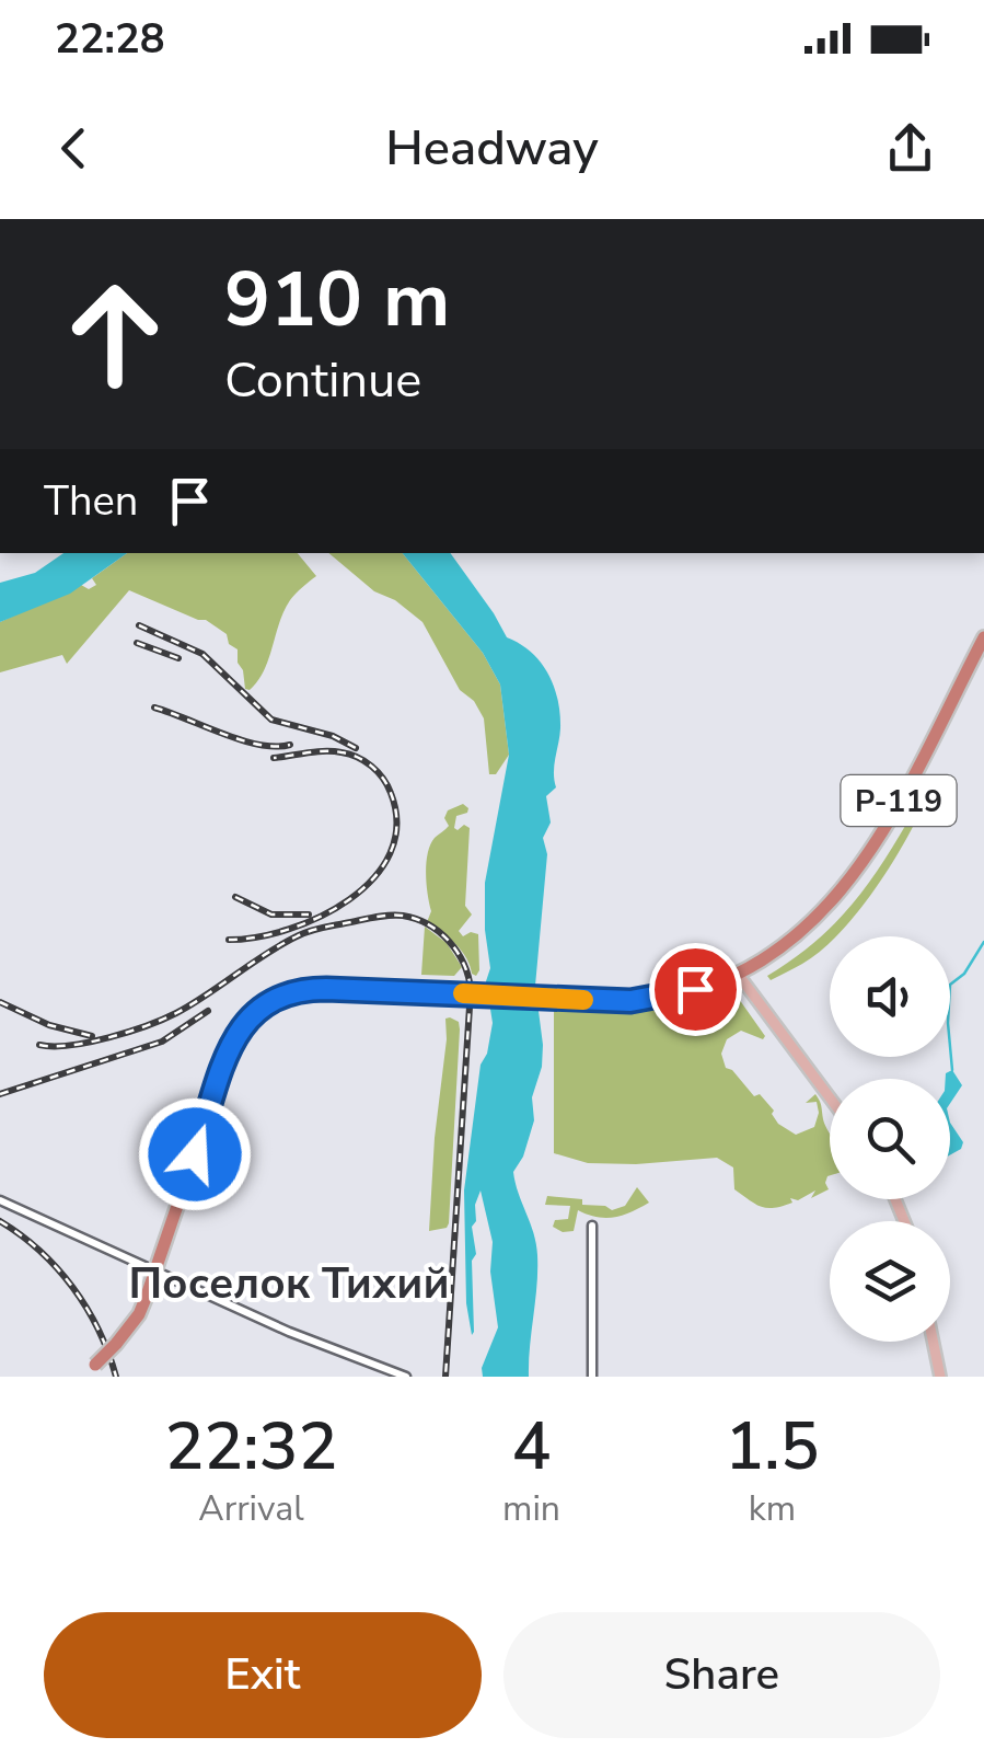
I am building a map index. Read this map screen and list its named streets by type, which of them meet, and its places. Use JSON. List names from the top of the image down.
{
  "streets": {
    "highway": ["Р-119"]
  },
  "districts": ["Поселок Тихий"],
  "page": {
    "status": "22:28",
    "header": "Headway",
    "turn": ["910 m", "Continue"],
    "then": "Then",
    "eta": [
      "22:32",
      "Arrival",
      "4",
      "min",
      "1.5",
      "km"
    ],
    "buttons": ["Exit", "Share"]
  }
}
